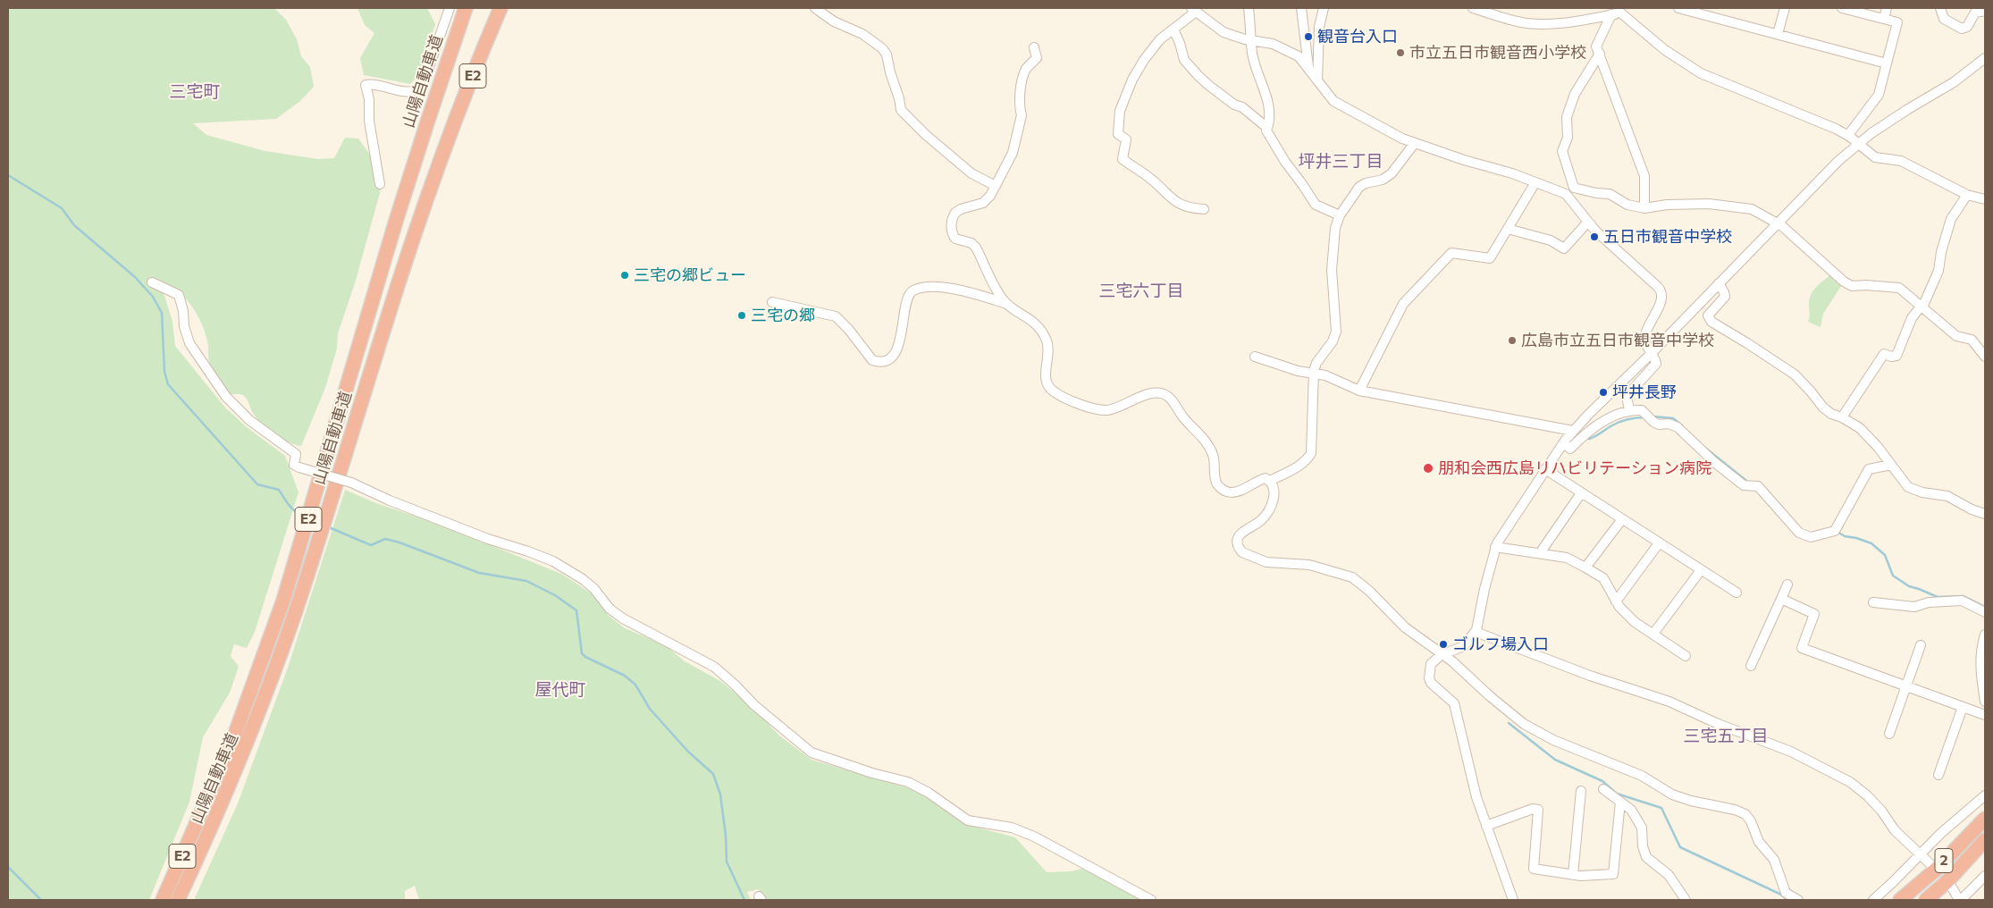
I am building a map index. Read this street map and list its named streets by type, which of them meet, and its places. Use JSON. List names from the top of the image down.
{
  "streets": {
    "highway": ["E2", "山陽自動車道", "2"]
  },
  "districts": [
    "三宅町",
    "坪井三丁目",
    "三宅六丁目",
    "屋代町",
    "三宅五丁目"
  ],
  "places": [
    "観音台入口",
    "市立五日市観音西小学校",
    "五日市観音中学校",
    "三宅の郷ビュー",
    "三宅の郷",
    "広島市立五日市観音中学校",
    "坪井長野",
    "朋和会西広島リハビリテーション病院",
    "ゴルフ場入口"
  ]
}
